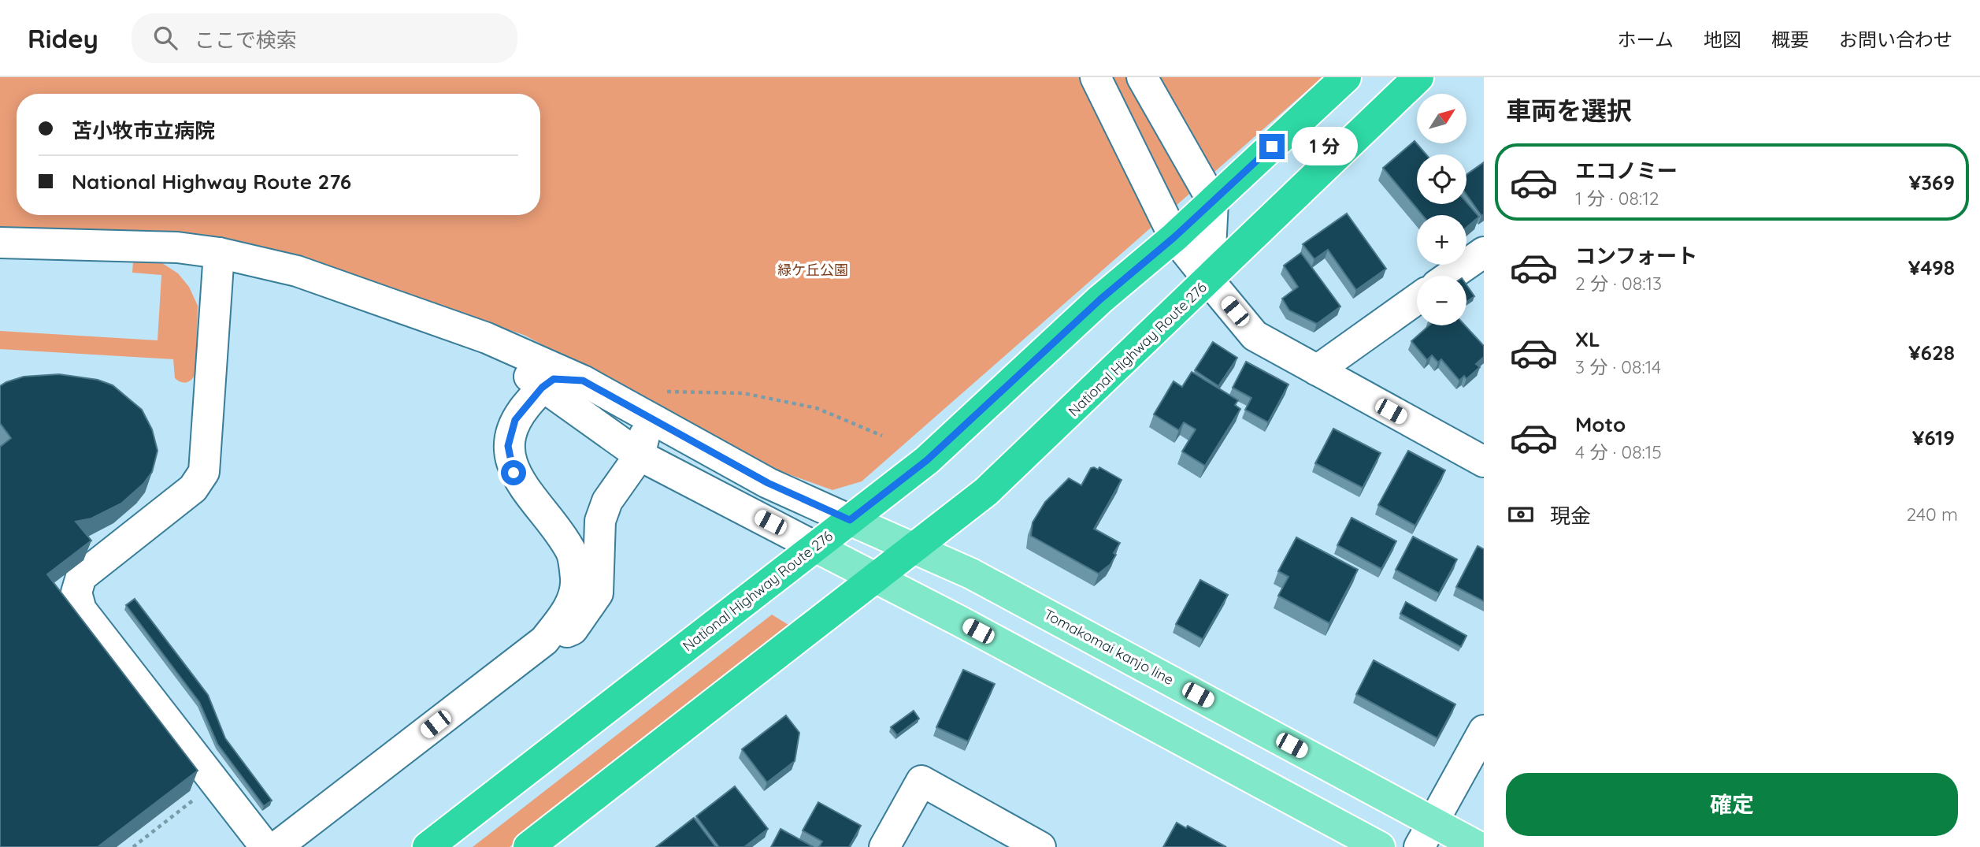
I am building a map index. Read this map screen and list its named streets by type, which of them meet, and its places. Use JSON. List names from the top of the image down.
{
  "streets": {
    "highway": ["National Highway Route 276"],
    "main road": ["Tomakomai kanjo line"]
  },
  "crossings": [
    ["National Highway Route 276", "Tomakomai kanjo line"]
  ],
  "parks": ["緑ケ丘公園"],
  "north": "top right",
  "page": {
    "header": "Ridey",
    "search": "ここで検索",
    "nav": [
      "ホーム",
      "地図",
      "概要",
      "お問い合わせ"
    ],
    "heading": "車両を選択",
    "map_buttons": ["+", "−"],
    "banner": ["苫小牧市立病院", "National Highway Route 276"],
    "bubble": "1 分",
    "list": [
      {
        "name": "エコノミー",
        "note": "1 分 · 08:12",
        "value": "¥369"
      },
      {
        "name": "コンフォート",
        "note": "2 分 · 08:13",
        "value": "¥498"
      },
      {
        "name": "XL",
        "note": "3 分 · 08:14",
        "value": "¥628"
      },
      {
        "name": "Moto",
        "note": "4 分 · 08:15",
        "value": "¥619"
      }
    ],
    "pay": ["現金", "240 m"],
    "buttons": "確定"
  }
}
